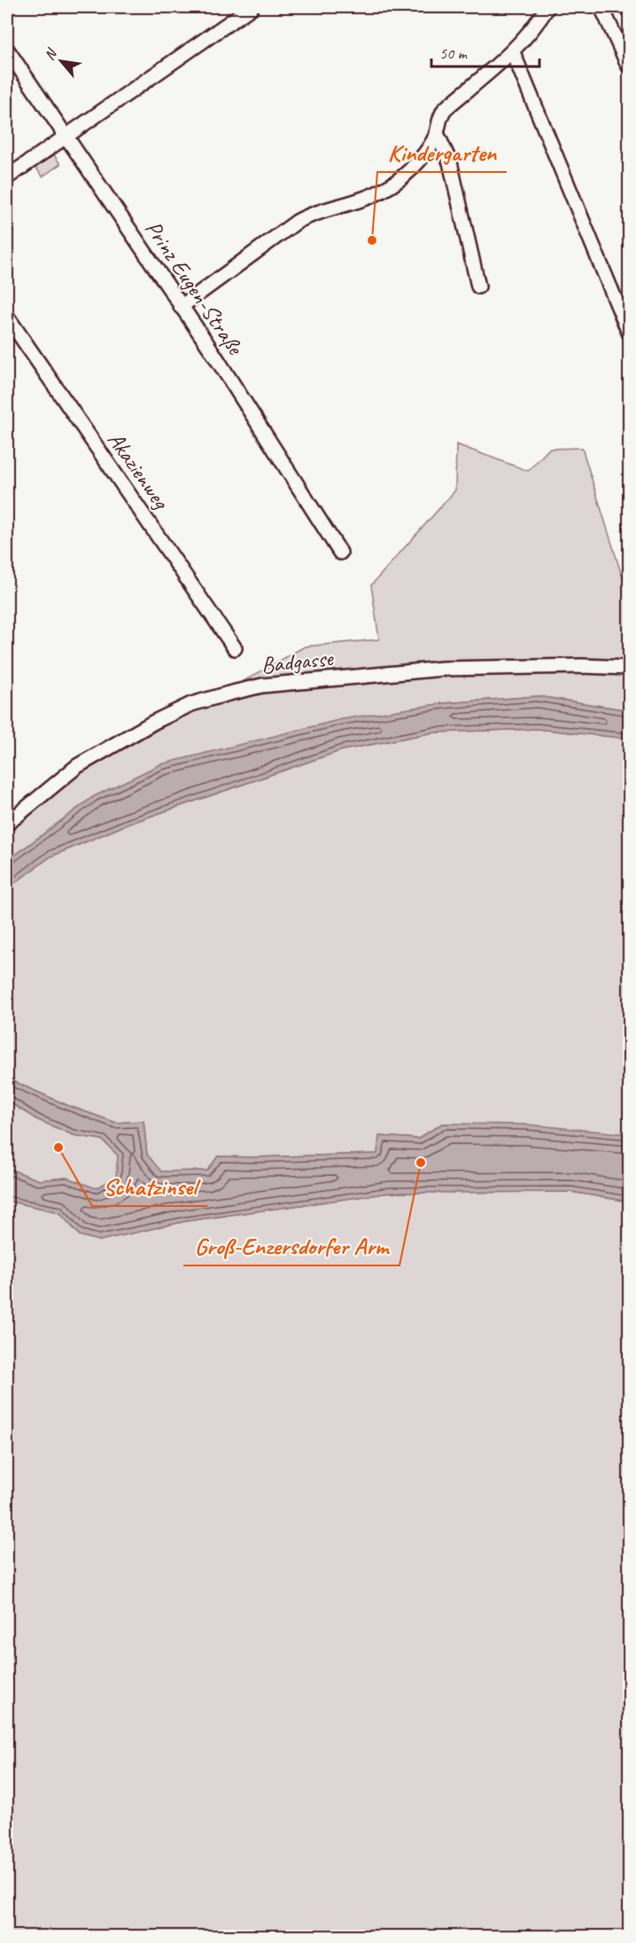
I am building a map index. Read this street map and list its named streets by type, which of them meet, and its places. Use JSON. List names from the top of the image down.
{
  "streets": {
    "street": ["Prinz Eugen-Straße", "Akazienweg", "Badgasse"]
  },
  "places": ["Kindergarten", "Schatzinsel", "Groß-Enzersdorfer Arm"],
  "scale_bar": "50 m",
  "north": "top left"
}
